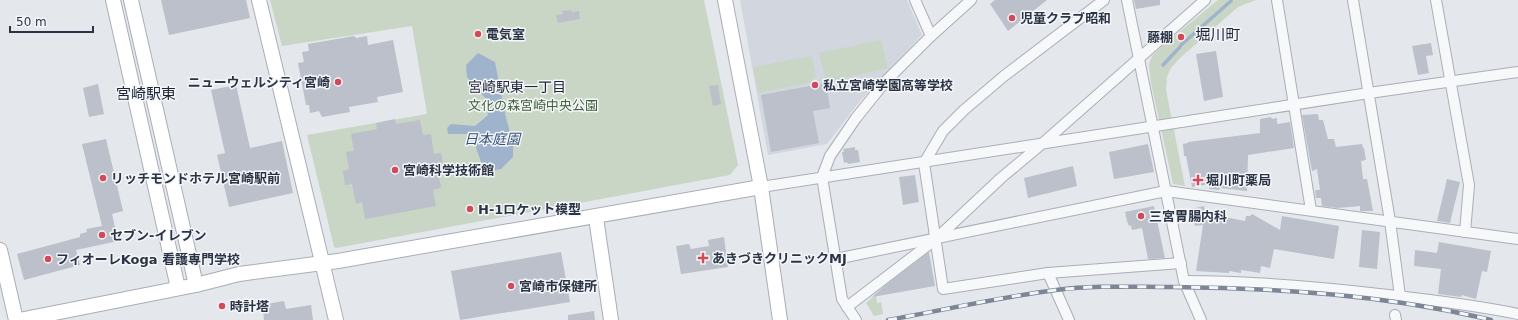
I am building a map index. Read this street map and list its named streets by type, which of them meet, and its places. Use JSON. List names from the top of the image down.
{
  "districts": ["堀川町", "宮崎駅東一丁目", "宮崎駅東"],
  "water": ["日本庭園"],
  "parks": ["文化の森宮崎中央公園"],
  "places": {
    "other": [
      "児童クラブ昭和",
      "電気室",
      "藤棚",
      "ニューウェルシティ宮崎",
      "私立宮崎学園高等学校",
      "宮崎科学技術館",
      "リッチモンドホテル宮崎駅前",
      "H-1ロケット模型",
      "三宮胃腸内科",
      "セブン-イレブン",
      "フィオーレKoga 看護専門学校",
      "宮崎市保健所",
      "時計塔"
    ],
    "health": ["堀川町薬局", "あきづきクリニックMJ"]
  },
  "scale_bar": "50 m"
}
